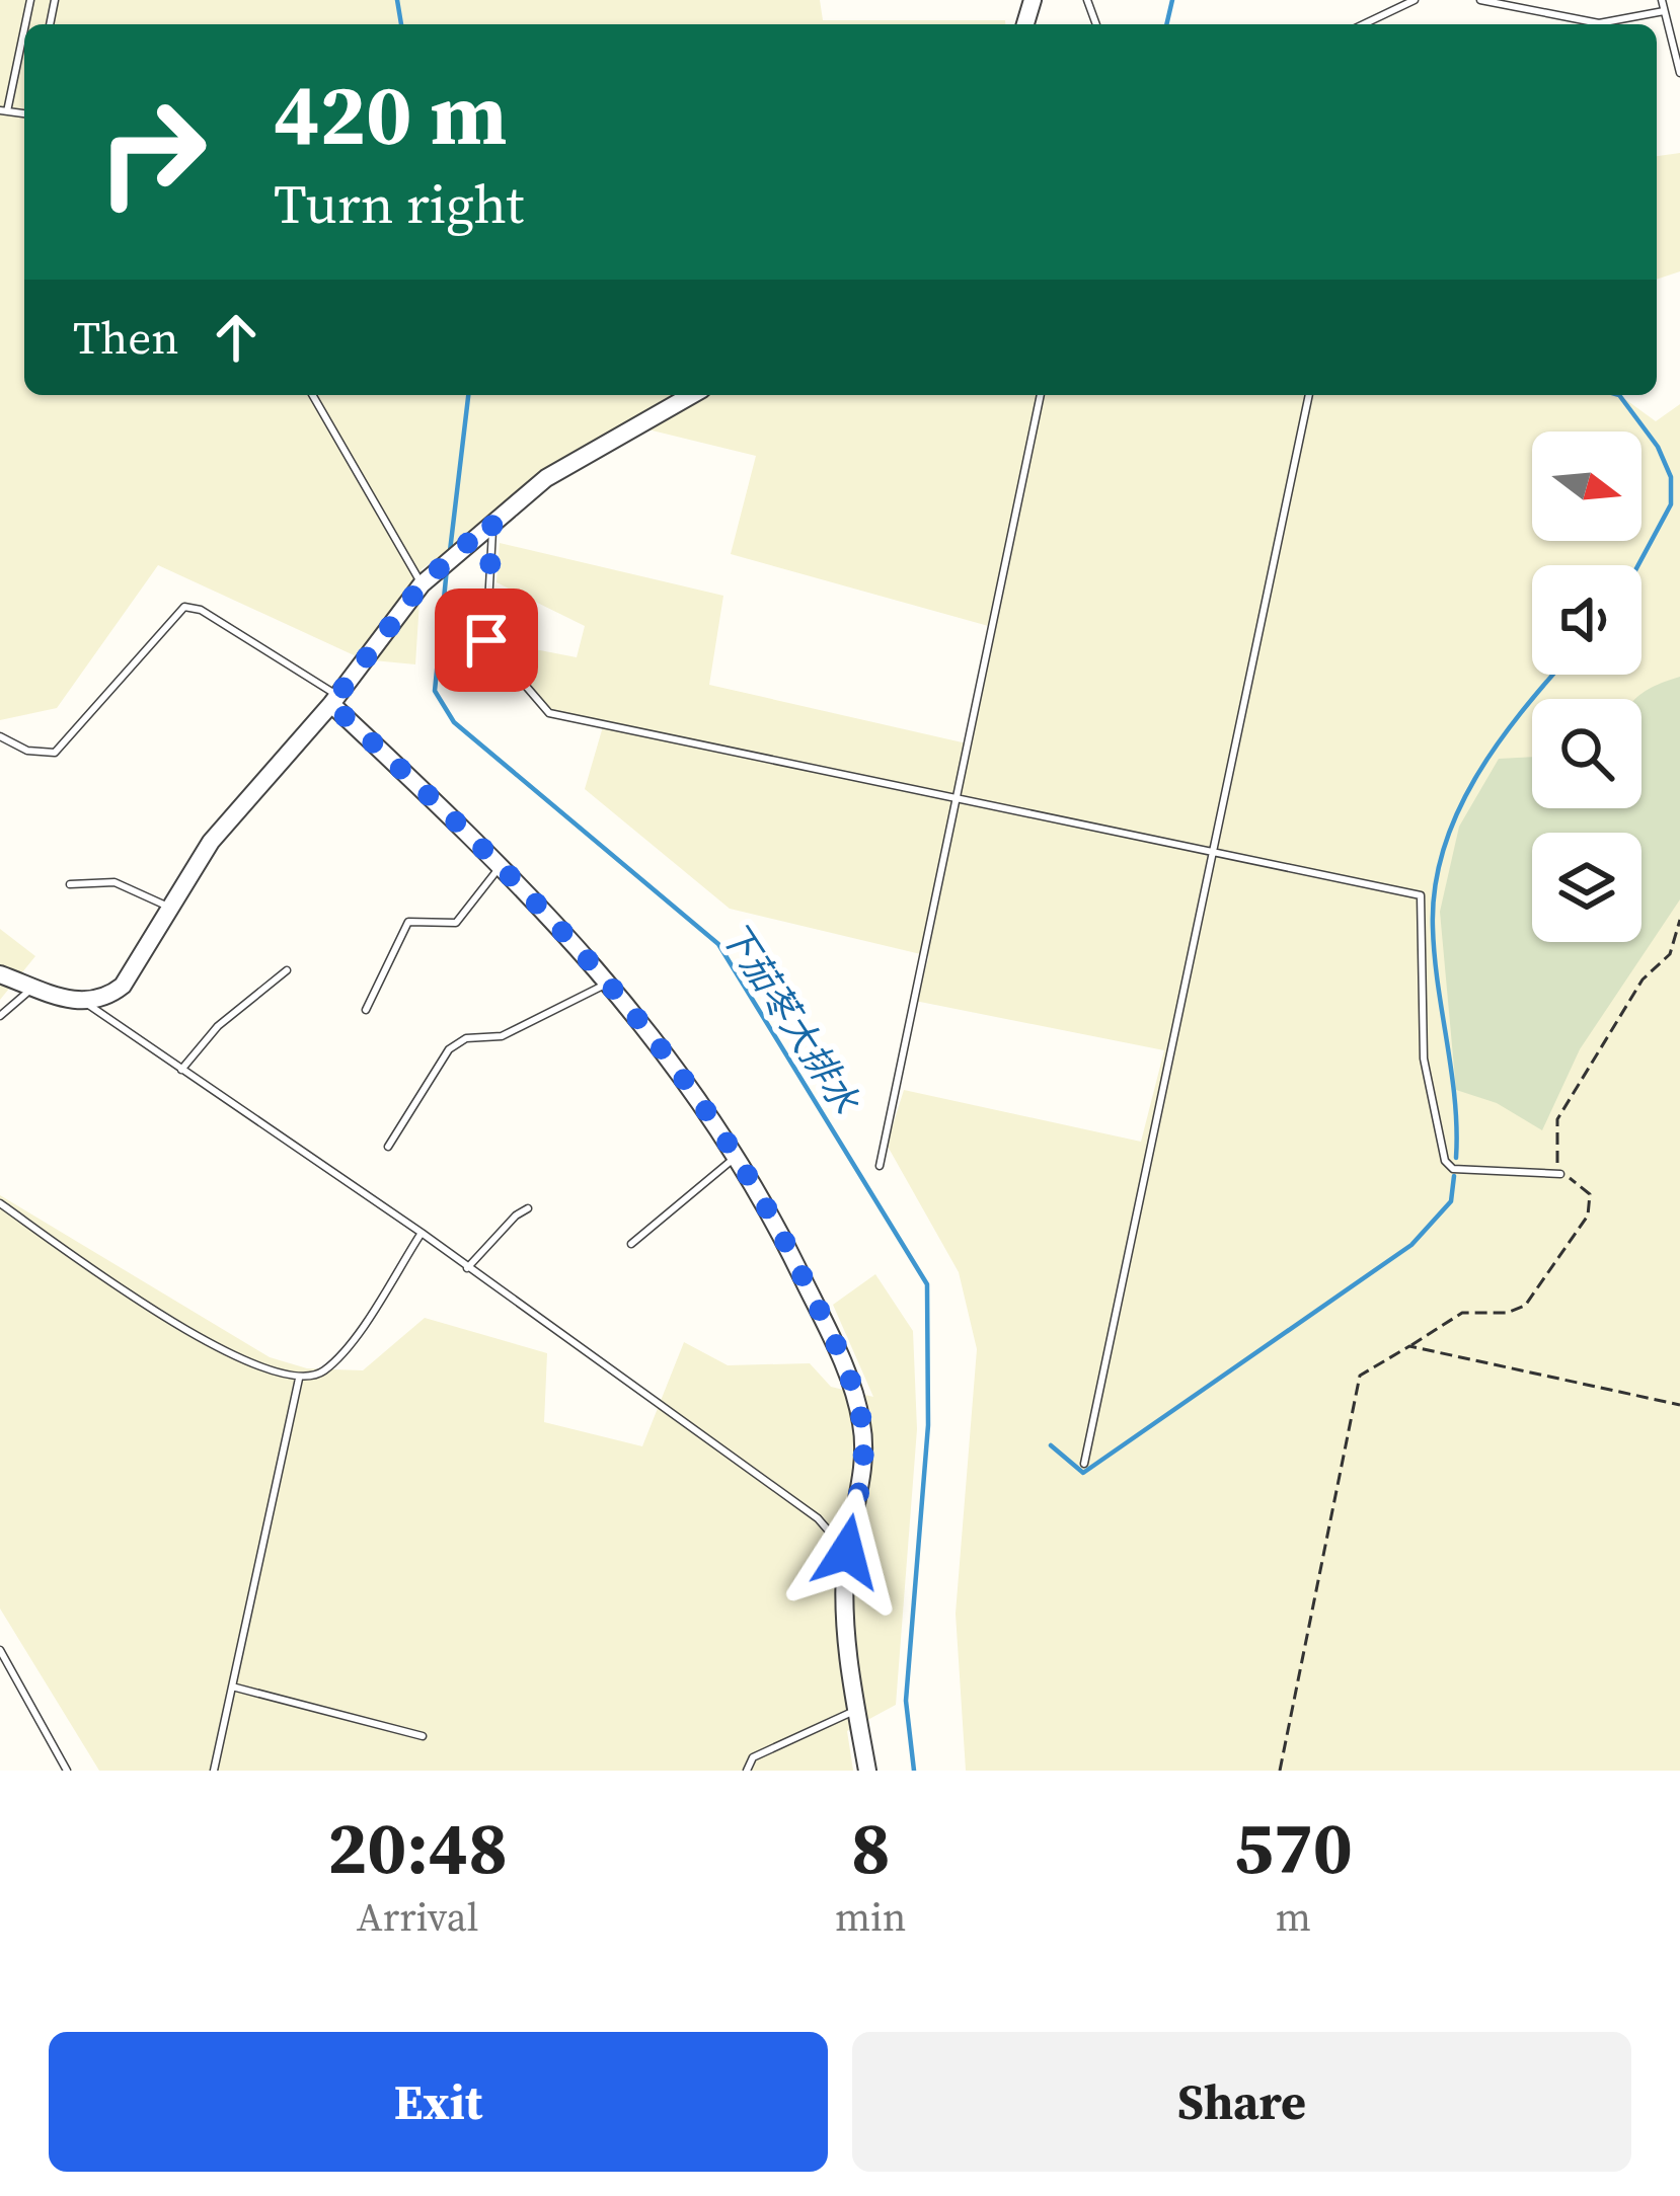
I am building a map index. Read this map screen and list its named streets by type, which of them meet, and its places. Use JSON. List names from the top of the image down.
{
  "water": ["下茄苳大排水"],
  "north": "right",
  "page": {
    "turn": ["420 m", "Turn right"],
    "then": "Then",
    "eta": [
      "20:48",
      "Arrival",
      "8",
      "min",
      "570",
      "m"
    ],
    "buttons": ["Exit", "Share"]
  }
}
